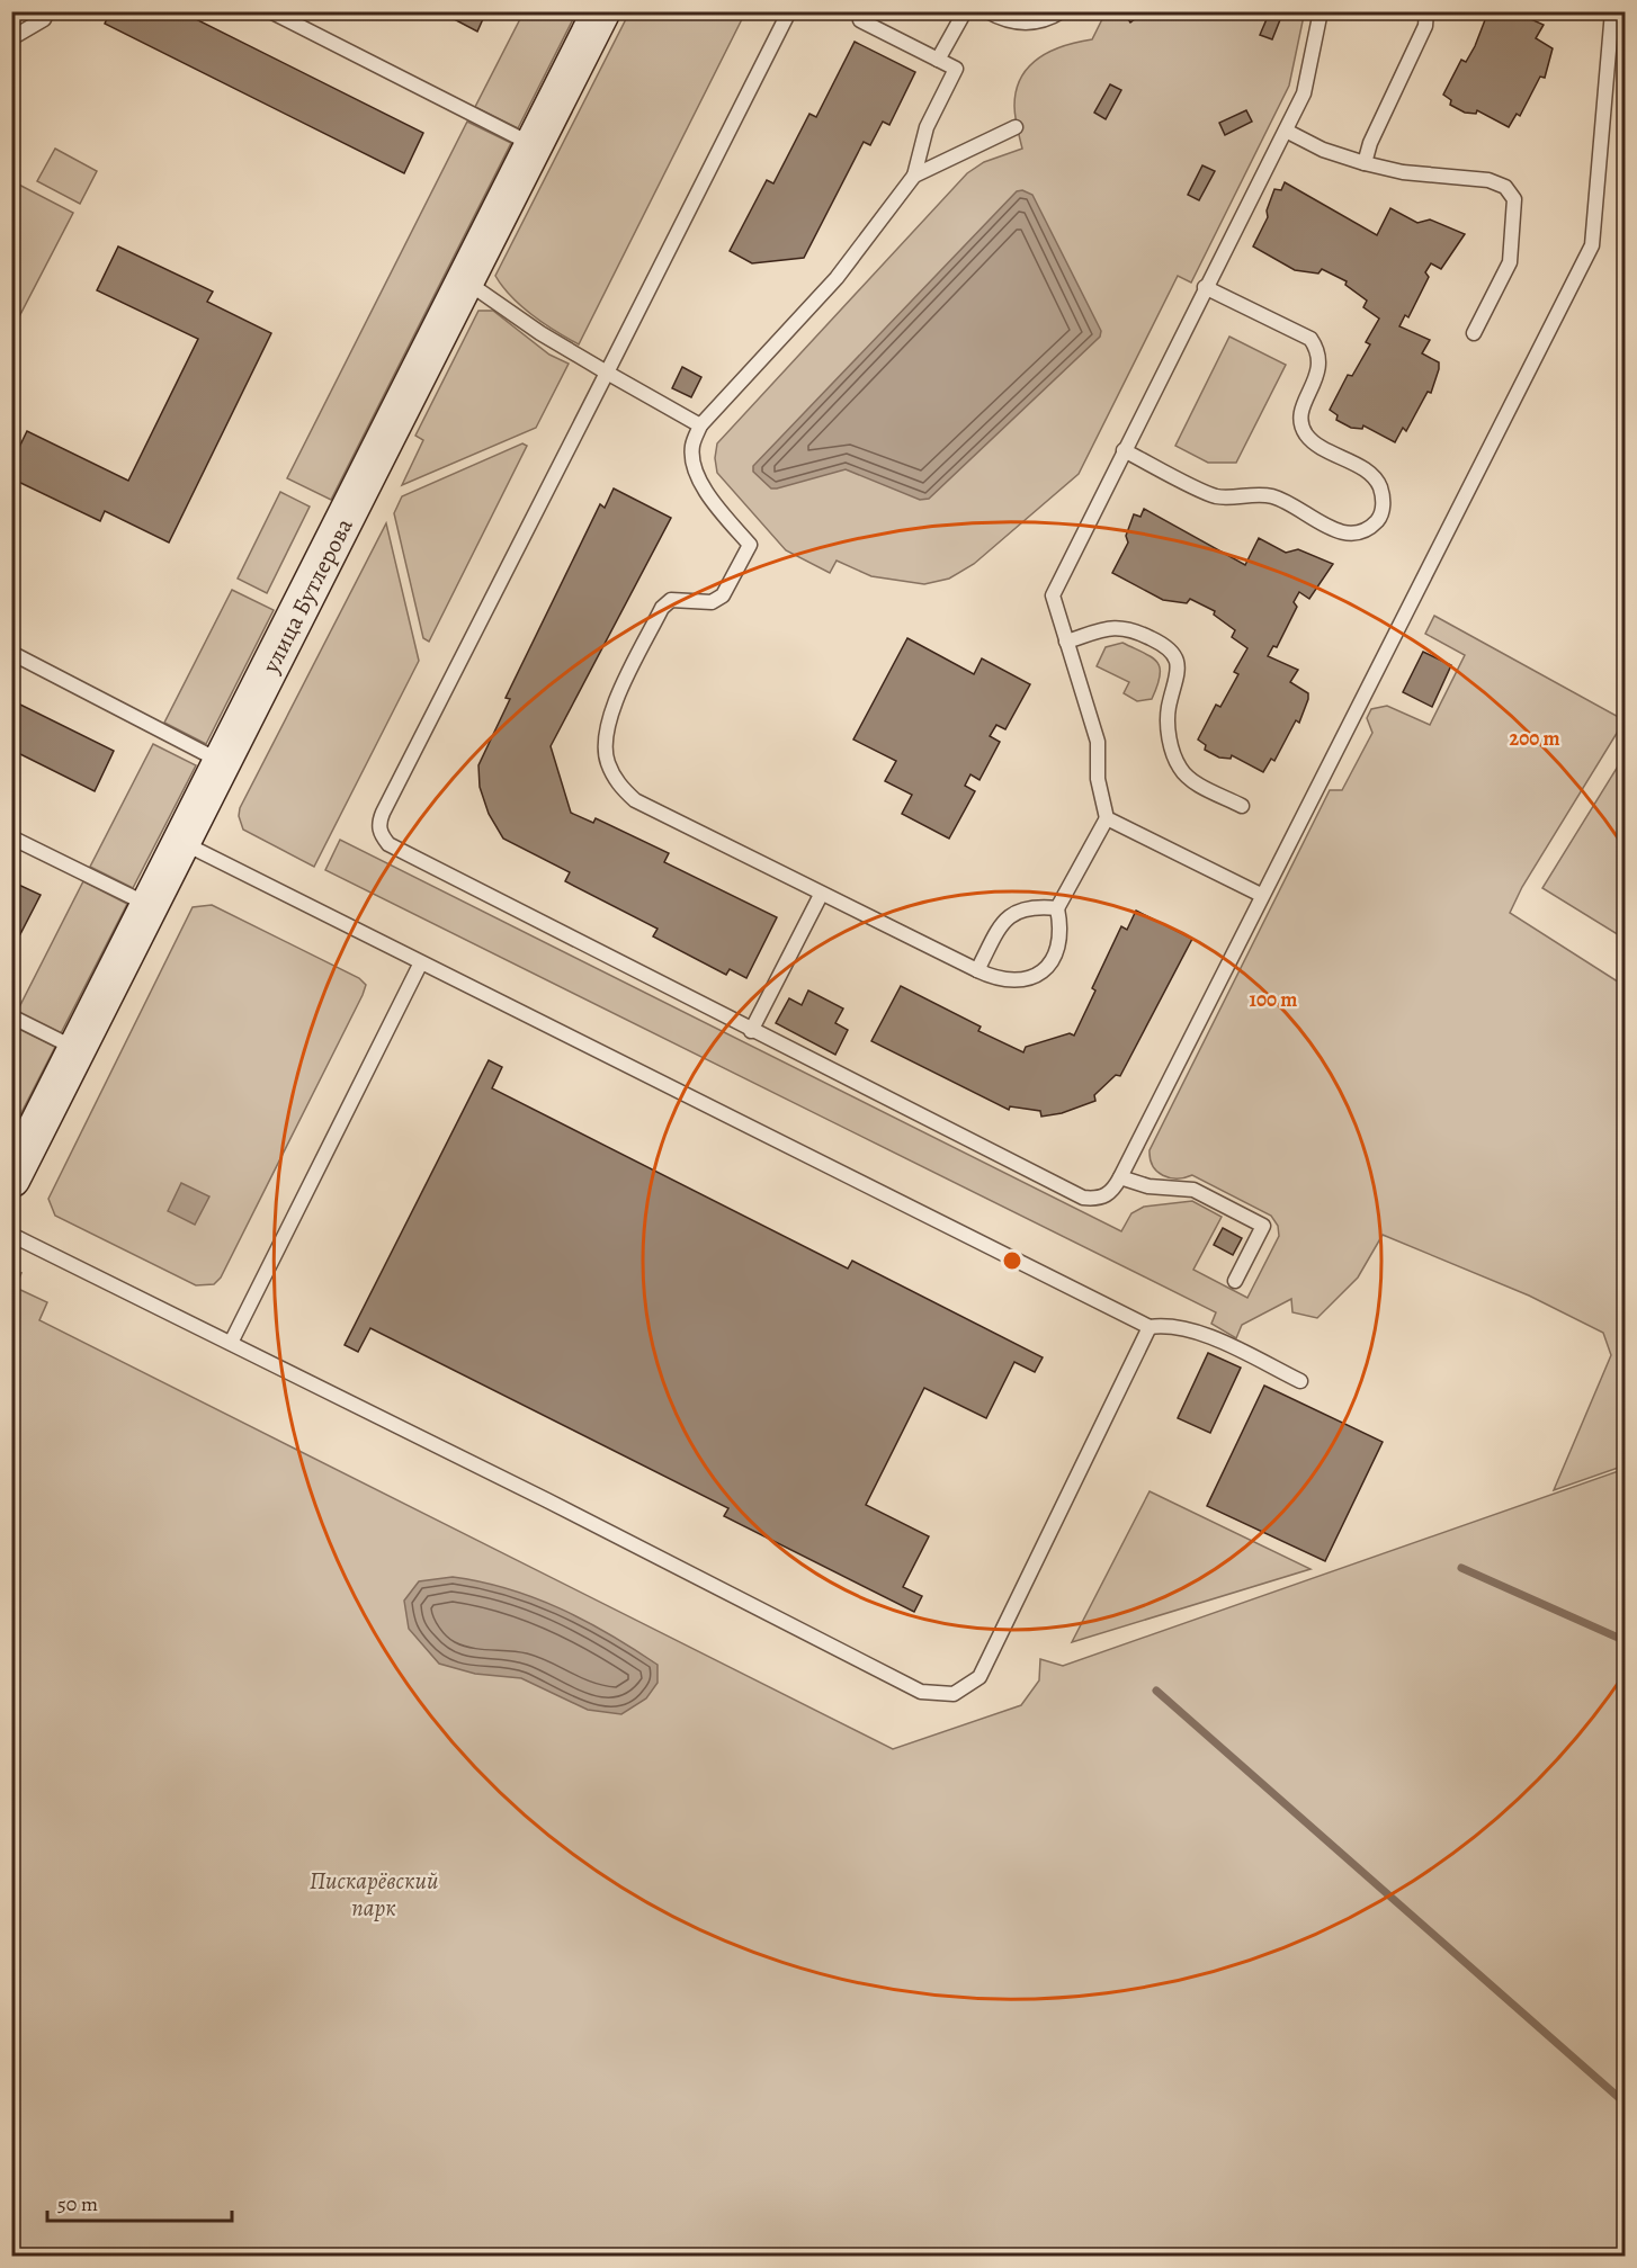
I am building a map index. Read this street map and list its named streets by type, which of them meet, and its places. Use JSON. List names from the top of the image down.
{
  "streets": {
    "street": ["улица Бутлерова"]
  },
  "parks": ["Пискарёвский парк"],
  "scale_bar": "50 m",
  "rings": ["200 m", "100 m"]
}
